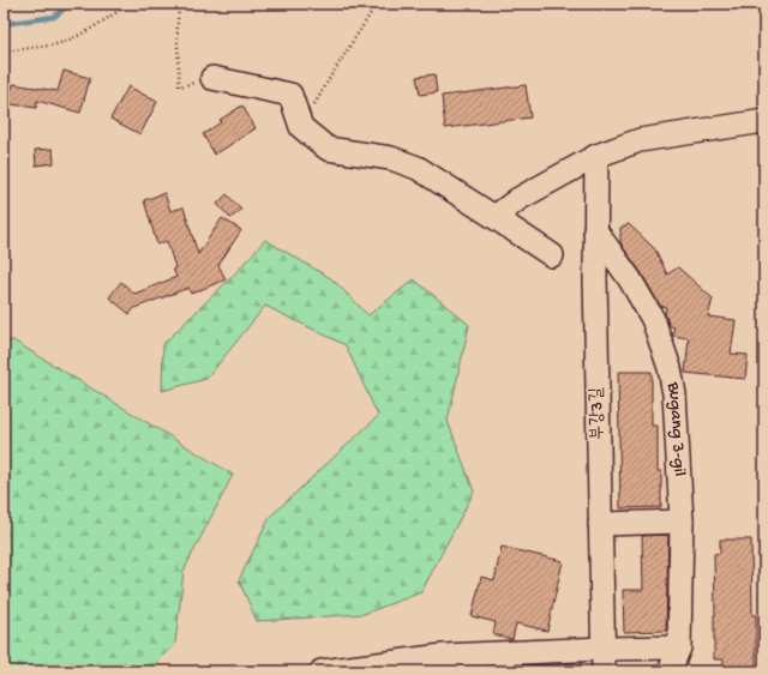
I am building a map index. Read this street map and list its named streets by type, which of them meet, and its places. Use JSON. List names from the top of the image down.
{
  "streets": {
    "street": ["부강3길", "Bugang 3-gil"]
  },
  "crossings": [
    ["부강3길", "Bugang 3-gil"]
  ]
}
